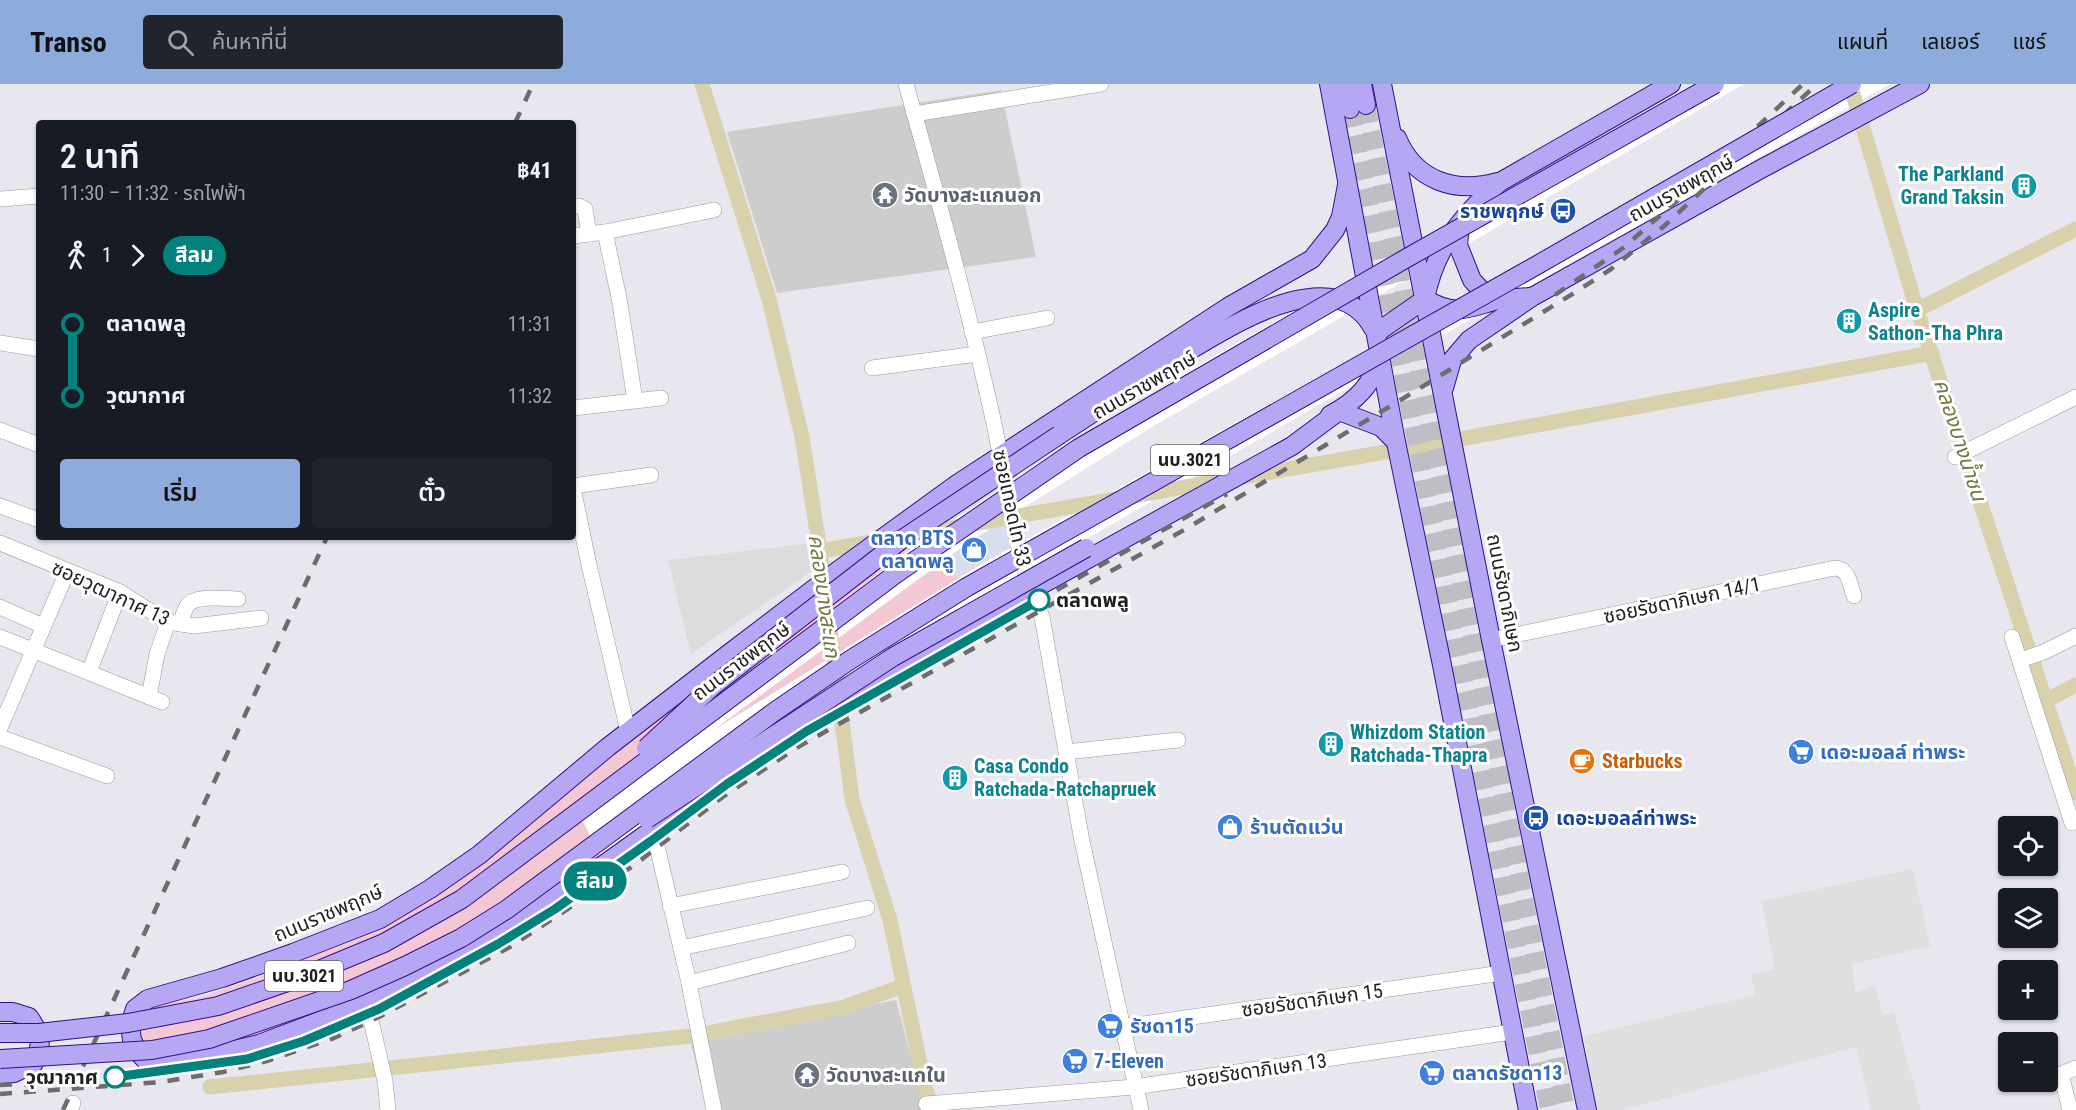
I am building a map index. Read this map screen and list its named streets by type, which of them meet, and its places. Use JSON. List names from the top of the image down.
{
  "streets": {
    "main road": ["ถนนราชพฤกษ์", "นบ.3021", "ถนนรัชดาภิเษก"],
    "street": [
      "ซอยเทอดไท 33",
      "ซอยวุฒากาศ 13",
      "ซอยรัชดาภิเษก 14/1",
      "ซอยรัชดาภิเษก 15",
      "ซอยรัชดาภิเษก 13"
    ]
  },
  "crossings": [
    ["ถนนราชพฤกษ์", "ซอยเทอดไท 33"],
    ["ถนนราชพฤกษ์", "ถนนรัชดาภิเษก"],
    ["ซอยเทอดไท 33", "ซอยรัชดาภิเษก 15"],
    ["ซอยเทอดไท 33", "ซอยรัชดาภิเษก 13"],
    ["ถนนรัชดาภิเษก", "ซอยรัชดาภิเษก 14/1"]
  ],
  "water": ["คลองบางน้ำชน", "คลองบางสะแก"],
  "places": {
    "building": [
      "The Parkland Grand Taksin",
      "Aspire Sathon-Tha Phra",
      "Whizdom Station Ratchada-Thapra",
      "Casa Condo Ratchada-Ratchapruek"
    ],
    "temple": ["วัดบางสะแกนอก", "วัดบางสะแกใน"],
    "bus stop": ["ราชพฤกษ์", "เดอะมอลล์ท่าพระ"],
    "shop": ["ตลาด BTS ตลาดพลู", "ร้านตัดแว่น"],
    "other": ["ตลาดพลู", "วุฒากาศ"],
    "supermarket": [
      "เดอะมอลล์ ท่าพระ",
      "รัชดา15",
      "7-Eleven",
      "ตลาดรัชดา13"
    ],
    "cafe": ["Starbucks"]
  },
  "lines": ["metro line สีลม"],
  "page": {
    "header": "Transo",
    "search": "ค้นหาที่นี่",
    "nav": ["แผนที่", "เลเยอร์", "แชร์"],
    "on_map": "สีลม",
    "heading": ["2 นาที", "11:30 – 11:32 · รถไฟฟ้า", "฿41"],
    "legs": ["1", "สีลม"],
    "list": [
      {
        "name": "ตลาดพลู",
        "value": "11:31"
      },
      {
        "name": "วุฒากาศ",
        "value": "11:32"
      }
    ],
    "buttons": ["เริ่ม", "ตั๋ว"],
    "map_buttons": ["+", "−"]
  }
}
